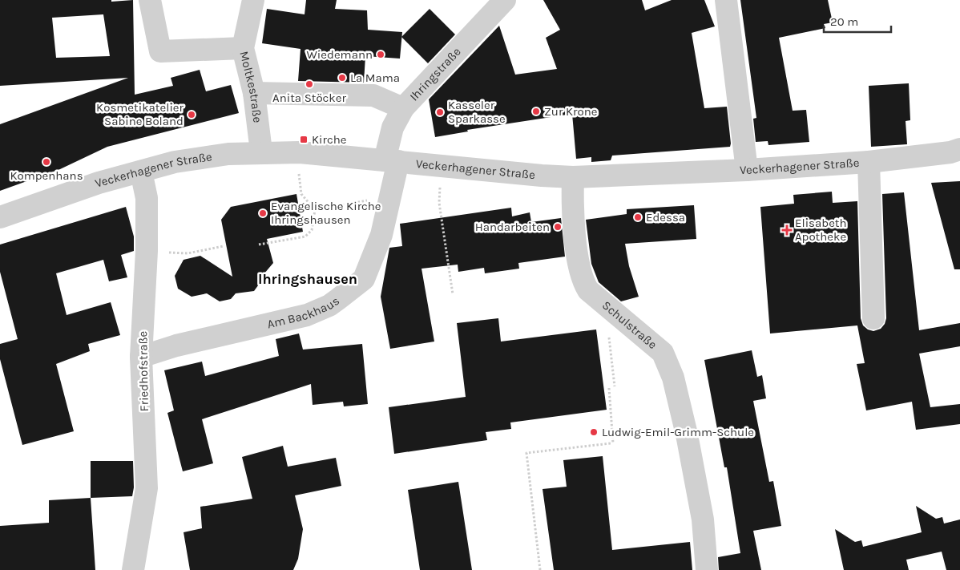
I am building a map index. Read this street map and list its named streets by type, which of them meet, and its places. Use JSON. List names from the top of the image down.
{
  "streets": {
    "street": [
      "Ihringstraße",
      "Moltkestraße",
      "Veckerhagener Straße",
      "Am Backhaus",
      "Schulstraße",
      "Friedhofstraße"
    ]
  },
  "crossings": [
    ["Ihringstraße", "Veckerhagener Straße"],
    ["Ihringstraße", "Am Backhaus"],
    ["Moltkestraße", "Veckerhagener Straße"],
    ["Veckerhagener Straße", "Am Backhaus"],
    ["Veckerhagener Straße", "Schulstraße"],
    ["Veckerhagener Straße", "Friedhofstraße"],
    ["Am Backhaus", "Friedhofstraße"]
  ],
  "districts": ["Ihringshausen"],
  "places": {
    "other": [
      "Wiedemann",
      "La Mama",
      "Anita Stöcker",
      "Zur Krone",
      "Kasseler Sparkasse",
      "Kosmetikatelier Sabine Boland",
      "Kompenhans",
      "Evangelische Kirche Ihringshausen",
      "Edessa",
      "Handarbeiten",
      "Ludwig-Emil-Grimm-Schule"
    ],
    "transit": ["Kirche"],
    "health": ["Elisabeth Apotheke"]
  },
  "scale_bar": "20 m"
}
